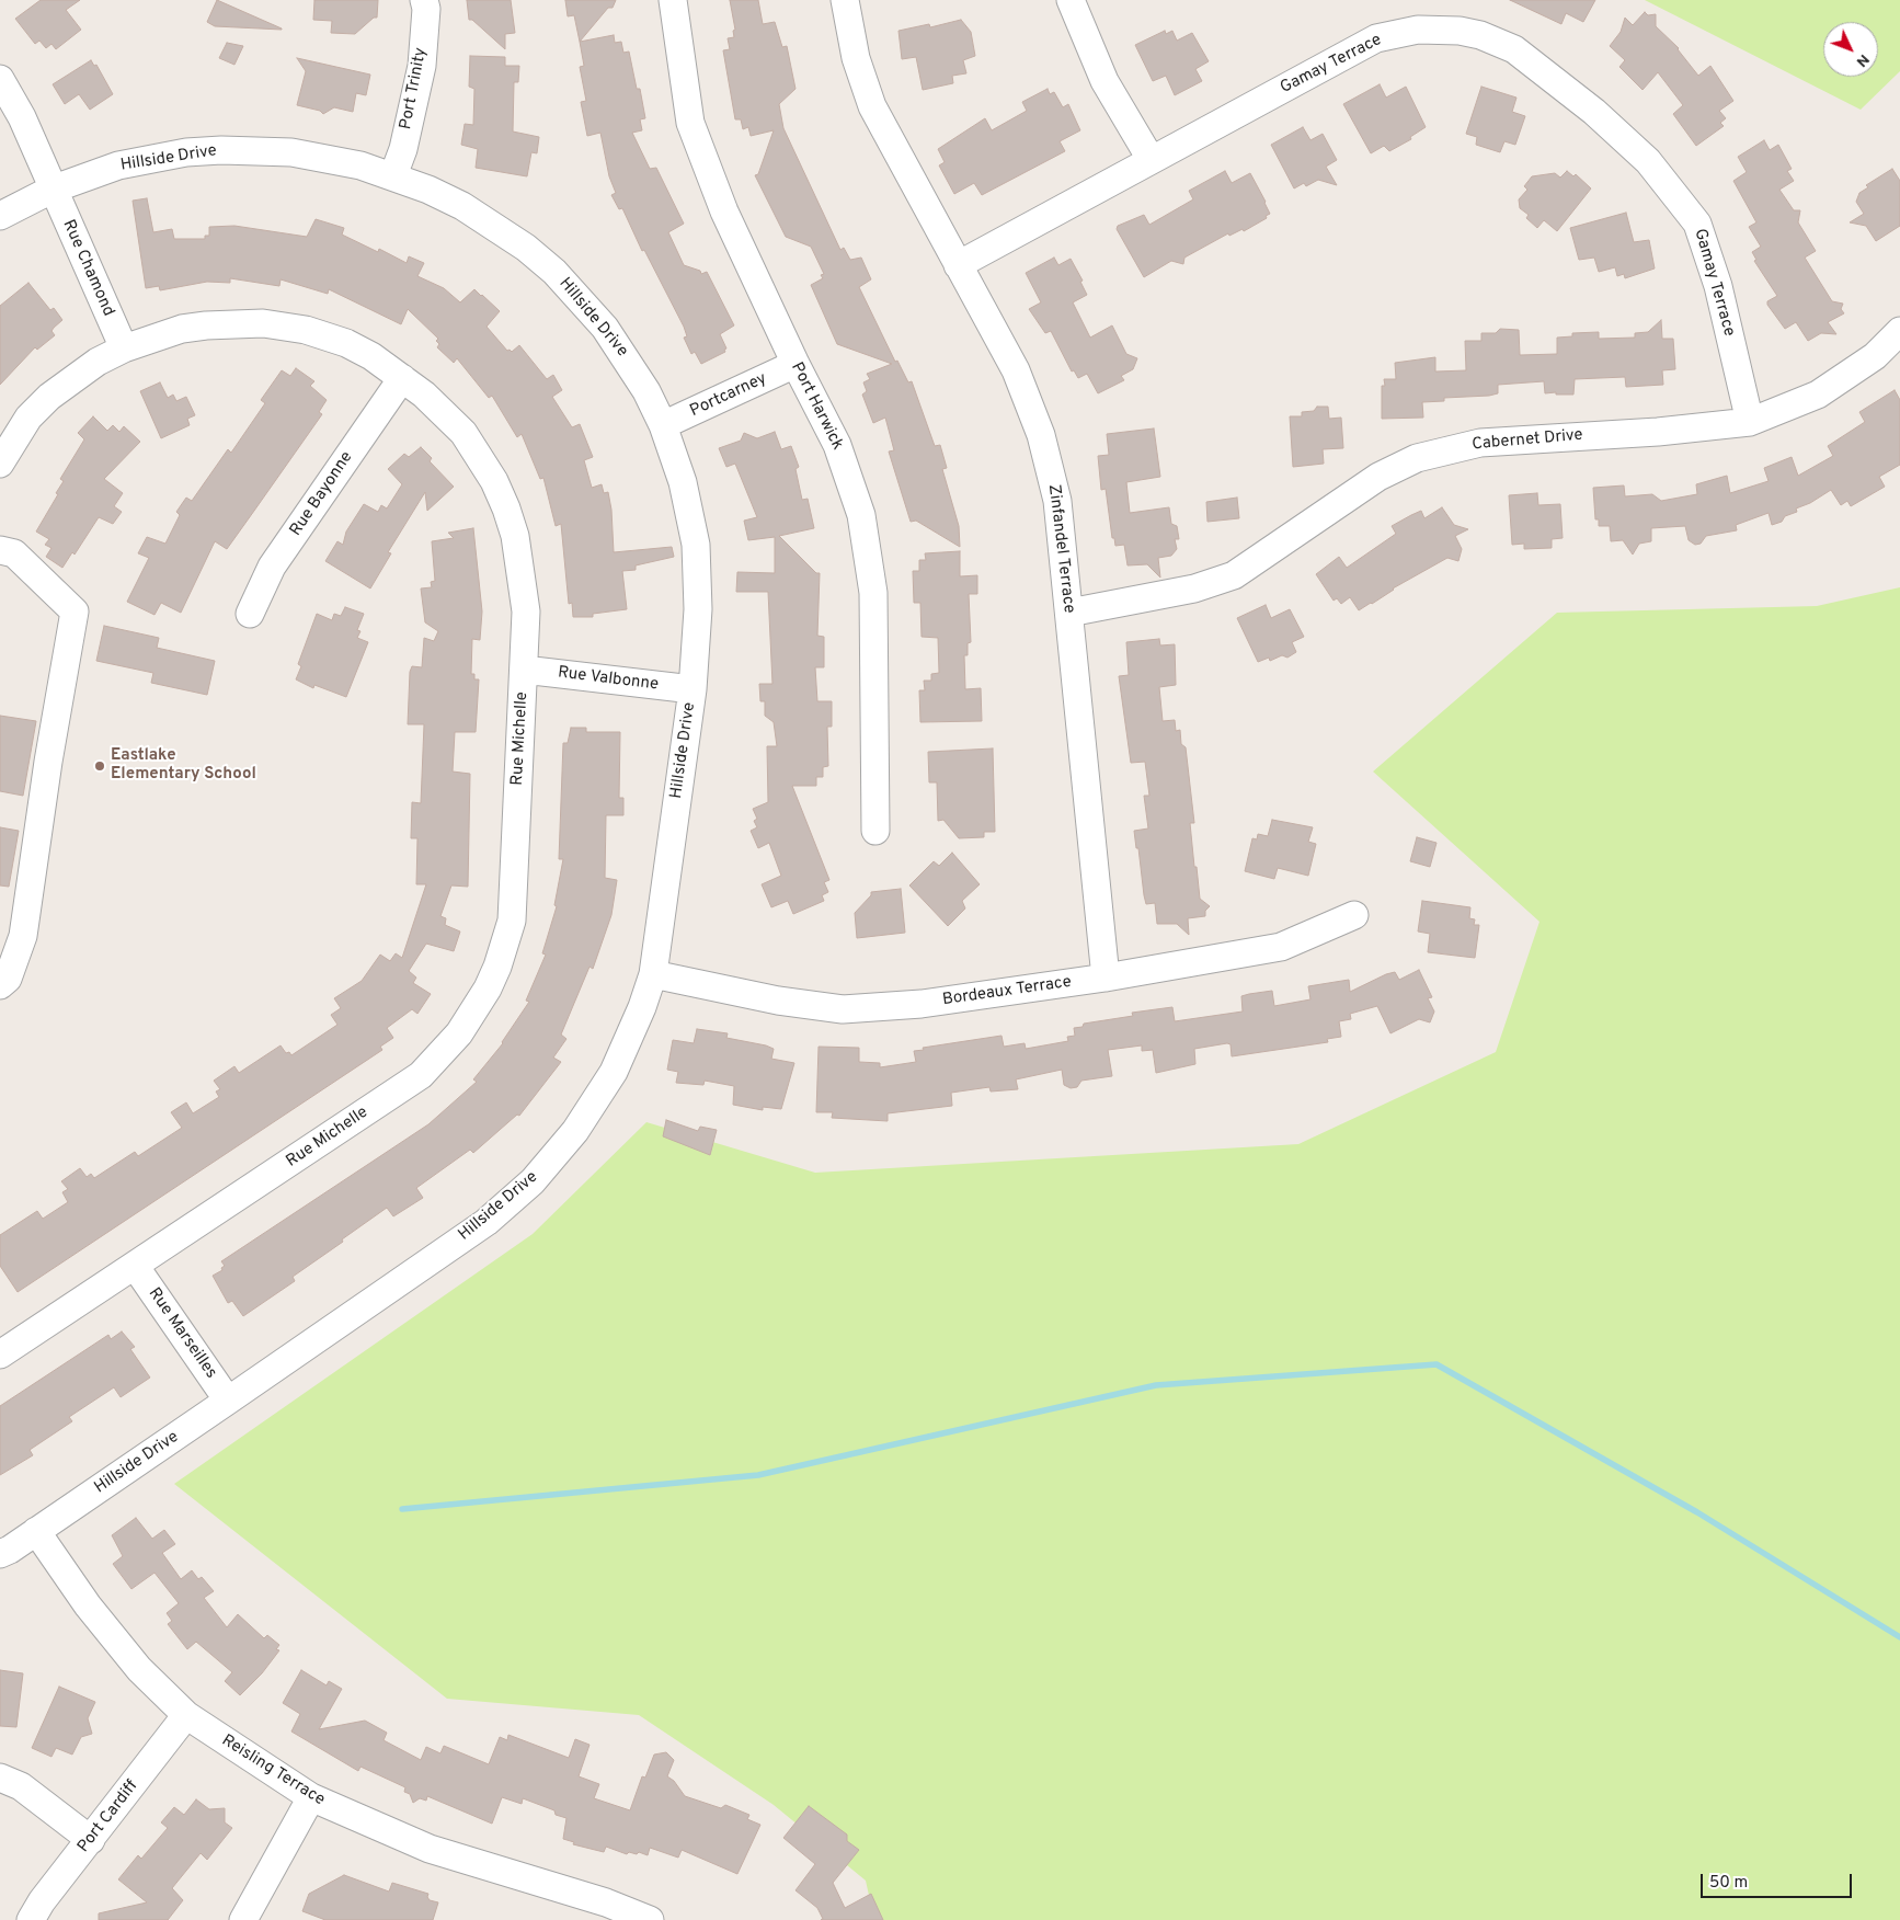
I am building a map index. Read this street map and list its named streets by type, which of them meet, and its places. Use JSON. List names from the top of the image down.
{
  "streets": {
    "street": [
      "Gamay Terrace",
      "Port Trinity",
      "Hillside Drive",
      "Rue Chamond",
      "Portcarney",
      "Port Harwick",
      "Cabernet Drive",
      "Rue Bayonne",
      "Zinfandel Terrace",
      "Rue Valbonne",
      "Rue Michelle",
      "Bordeaux Terrace",
      "Rue Marseilles",
      "Reisling Terrace",
      "Port Cardiff"
    ]
  },
  "crossings": [
    ["Gamay Terrace", "Cabernet Drive"],
    ["Gamay Terrace", "Zinfandel Terrace"],
    ["Port Trinity", "Hillside Drive"],
    ["Hillside Drive", "Rue Chamond"],
    ["Hillside Drive", "Portcarney"],
    ["Hillside Drive", "Rue Valbonne"],
    ["Hillside Drive", "Bordeaux Terrace"],
    ["Hillside Drive", "Rue Marseilles"],
    ["Hillside Drive", "Reisling Terrace"],
    ["Rue Chamond", "Rue Michelle"],
    ["Portcarney", "Port Harwick"],
    ["Cabernet Drive", "Zinfandel Terrace"],
    ["Rue Bayonne", "Rue Michelle"],
    ["Zinfandel Terrace", "Bordeaux Terrace"],
    ["Rue Valbonne", "Rue Michelle"],
    ["Rue Michelle", "Rue Marseilles"],
    ["Reisling Terrace", "Port Cardiff"]
  ],
  "places": ["Eastlake Elementary School"],
  "scale_bar": "50 m",
  "north": "bottom right"
}
